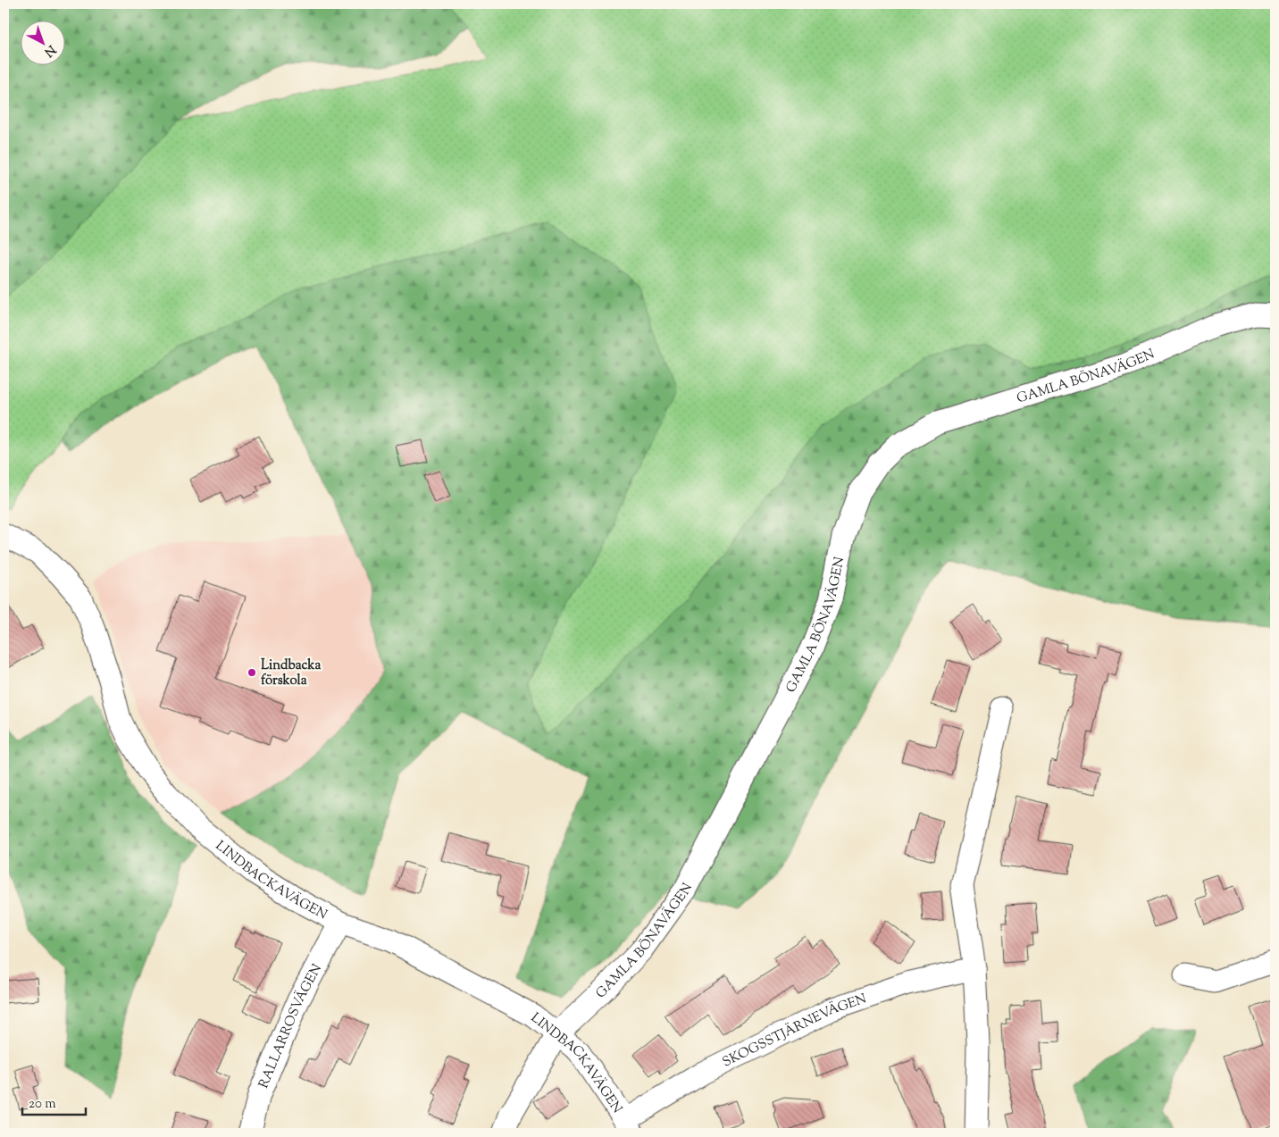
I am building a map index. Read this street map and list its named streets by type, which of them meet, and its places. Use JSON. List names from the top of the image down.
{
  "streets": {
    "street": [
      "GAMLA BÖNAVÄGEN",
      "LINDBACKAVÄGEN",
      "RALLARROSVÄGEN",
      "SKOGSSTJÄRNEVÄGEN"
    ]
  },
  "crossings": [
    ["GAMLA BÖNAVÄGEN", "LINDBACKAVÄGEN"],
    ["LINDBACKAVÄGEN", "RALLARROSVÄGEN"],
    ["LINDBACKAVÄGEN", "SKOGSSTJÄRNEVÄGEN"]
  ],
  "places": ["Lindbacka förskola"],
  "scale_bar": "20 m",
  "north": "bottom right"
}
